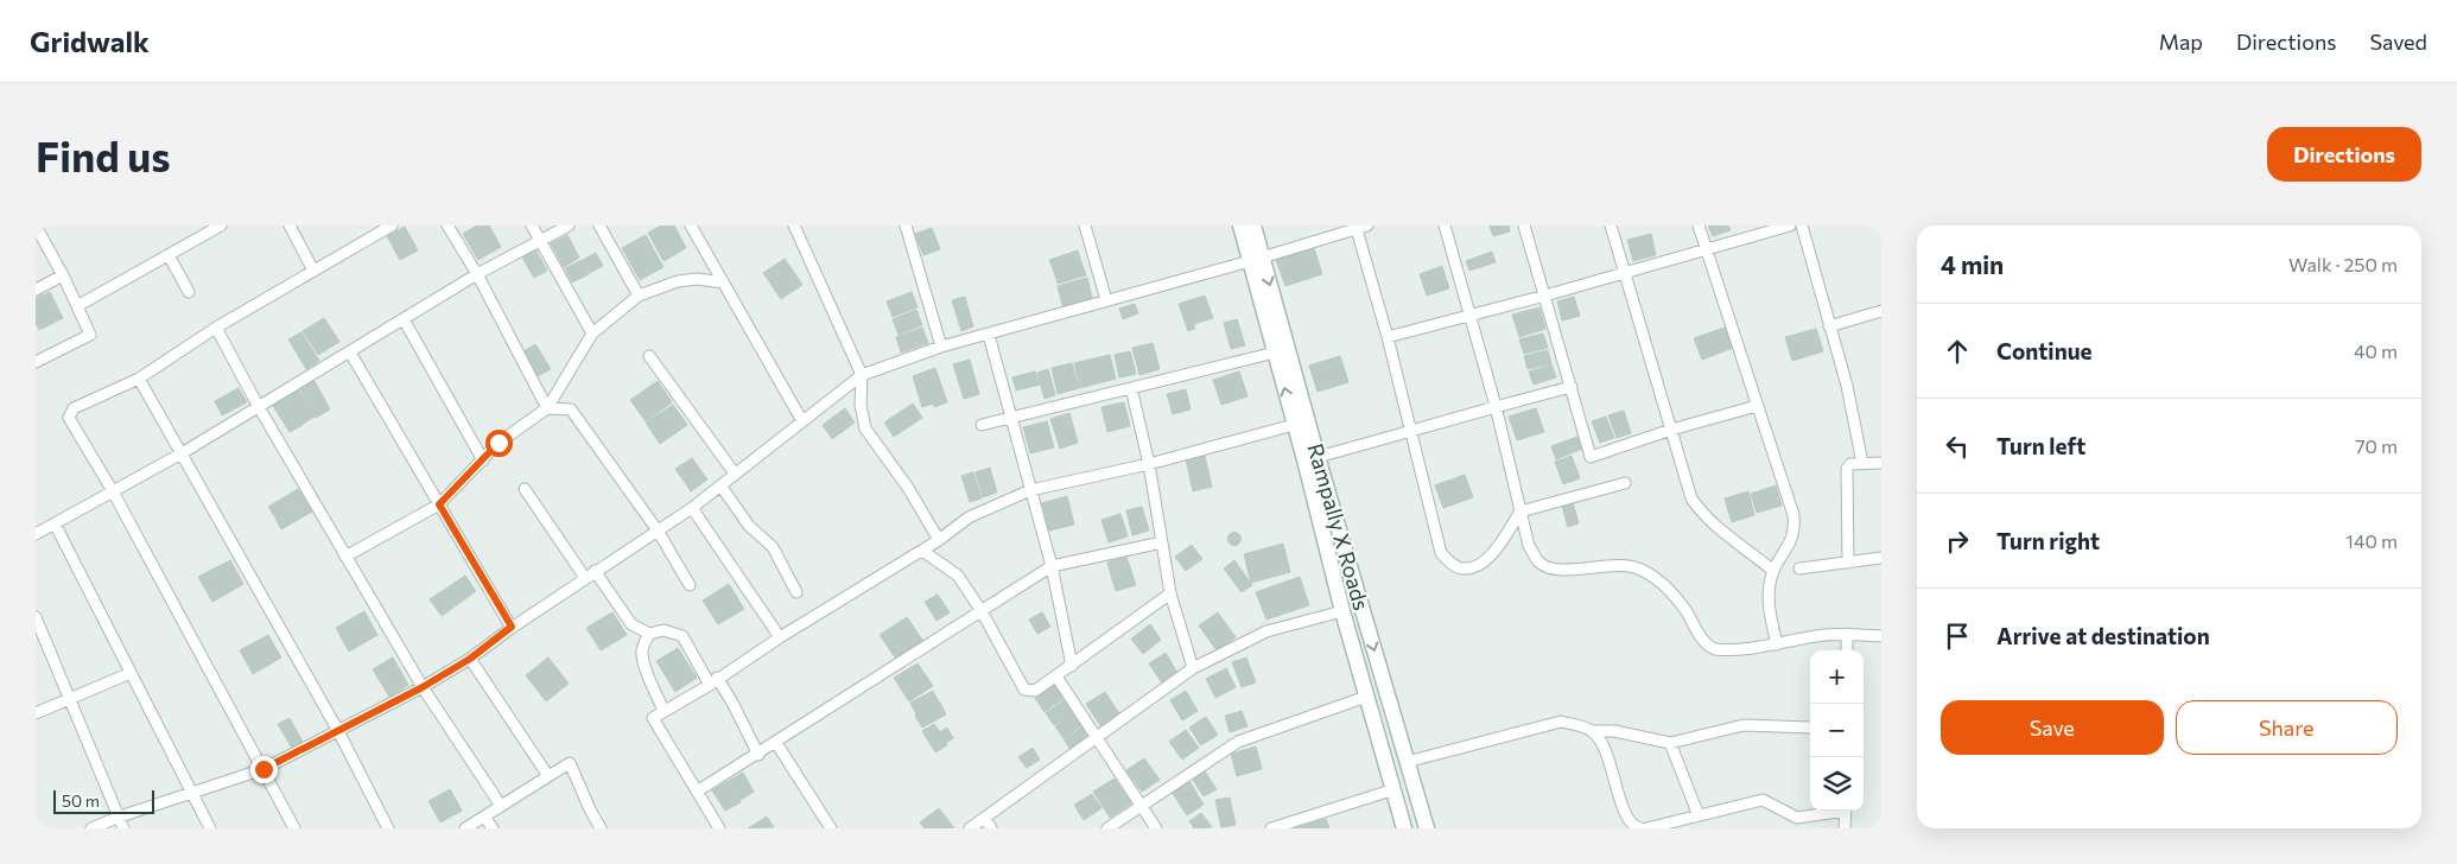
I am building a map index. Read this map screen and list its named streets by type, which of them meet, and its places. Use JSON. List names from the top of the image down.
{
  "streets": {
    "main road": ["Rampally X Roads"]
  },
  "scale_bar": "50 m",
  "page": {
    "header": "Gridwalk",
    "nav": ["Map", "Directions", "Saved"],
    "buttons": [
      "Directions",
      ["Save", "Share"]
    ],
    "title": "Find us",
    "heading": ["4 min", "Walk · 250 m"],
    "list": [
      ["Continue", "40 m"],
      ["Turn left", "70 m"],
      ["Turn right", "140 m"],
      "Arrive at destination"
    ],
    "map_buttons": ["+", "−"],
    "scale": "50 m"
  }
}
